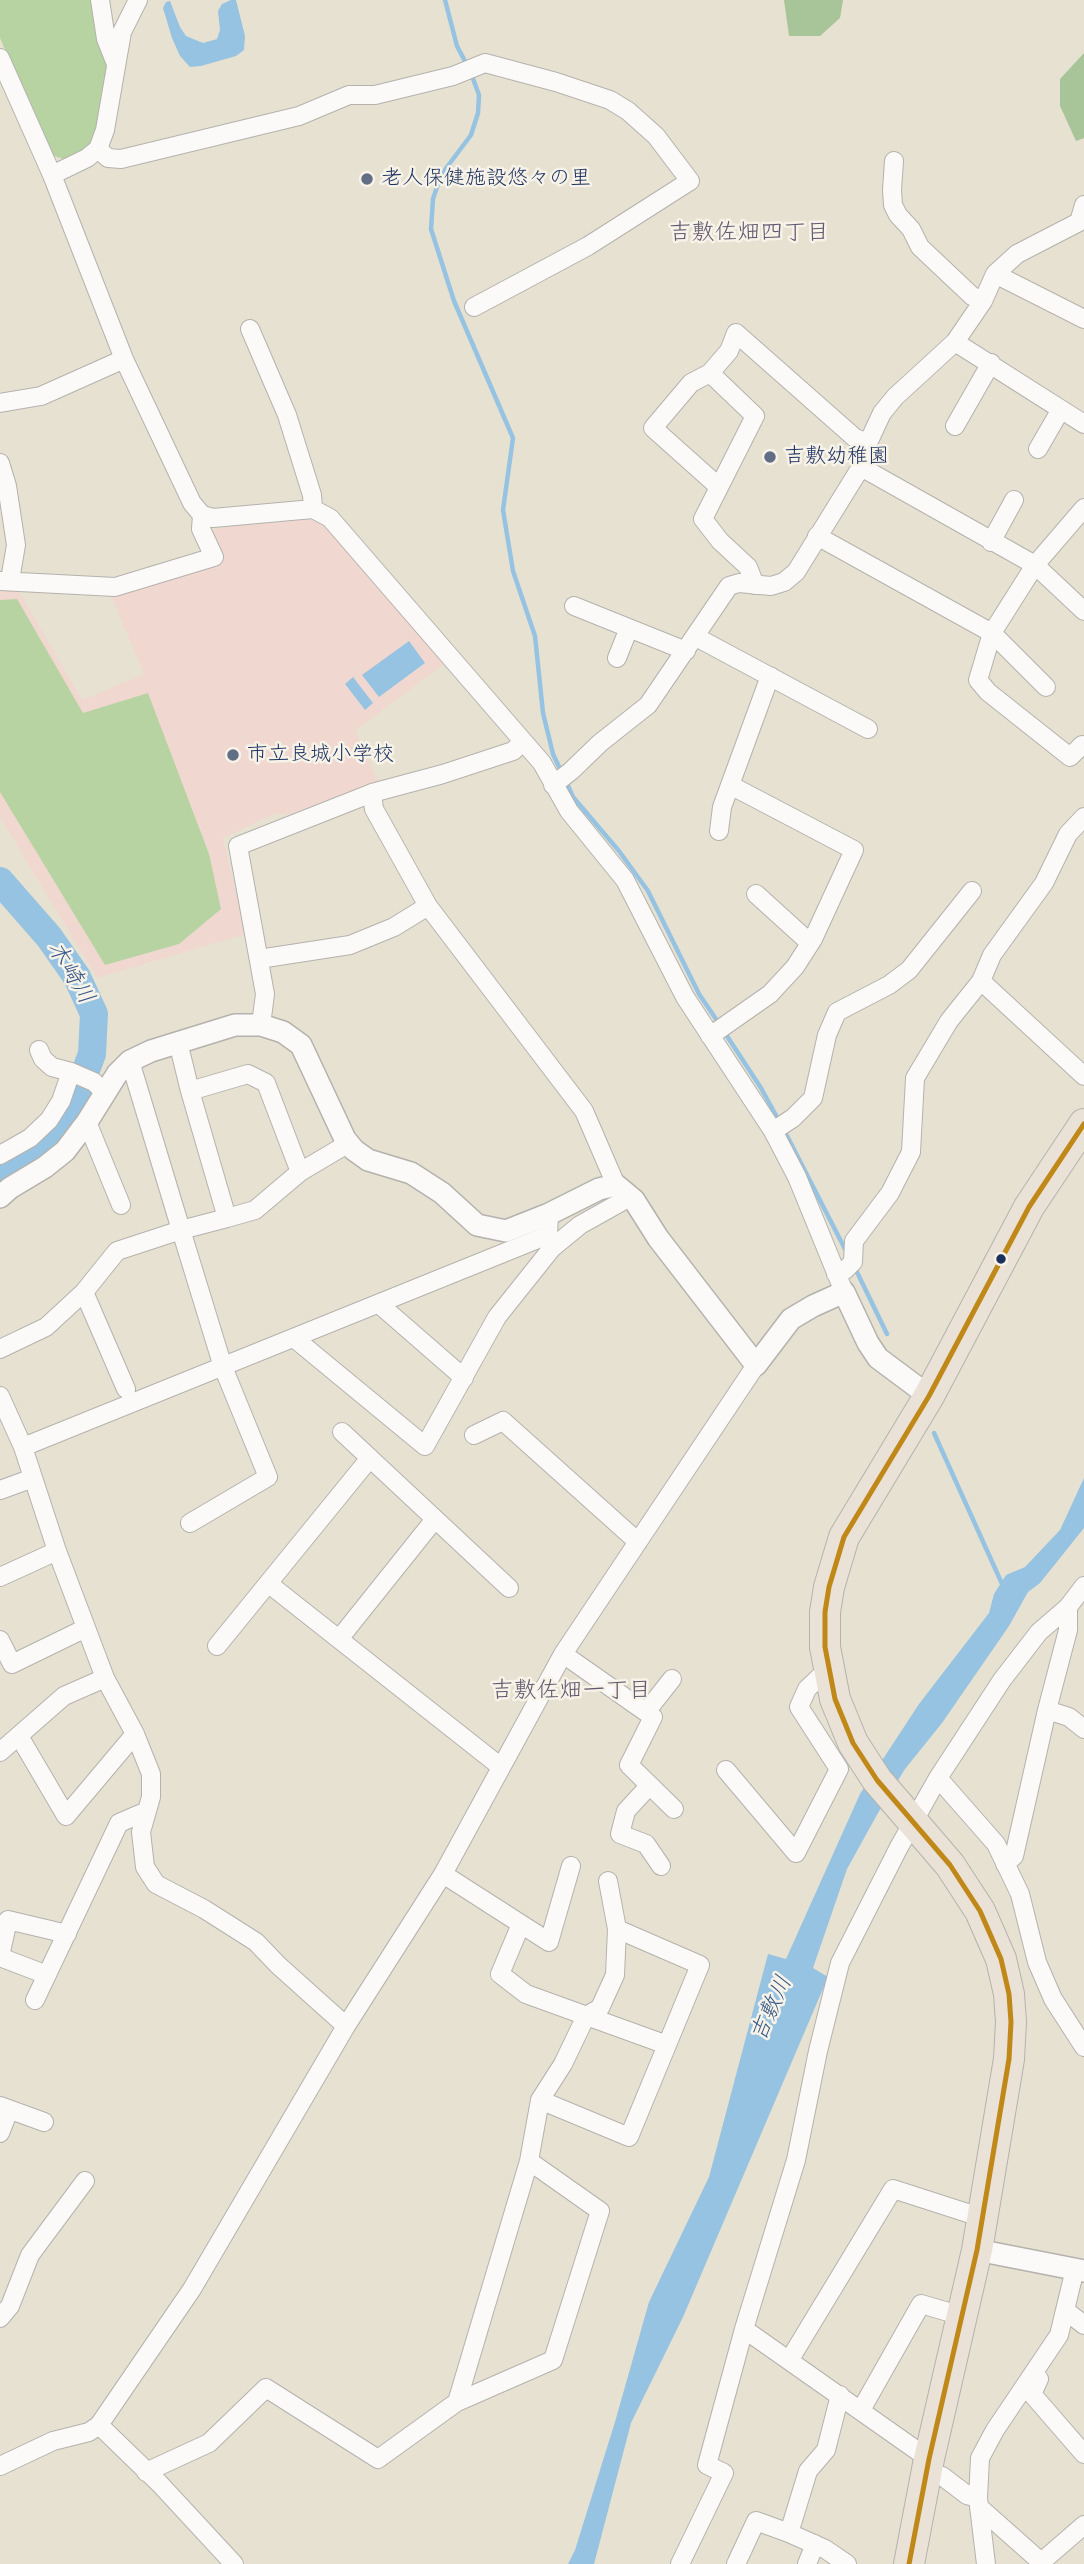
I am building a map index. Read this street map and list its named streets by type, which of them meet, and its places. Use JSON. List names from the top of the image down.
{
  "districts": ["吉敷佐畑四丁目", "吉敷佐畑一丁目"],
  "water": ["木崎川", "吉敷川"],
  "places": ["老人保健施設悠々の里", "吉敷幼稚園", "市立良城小学校"]
}
